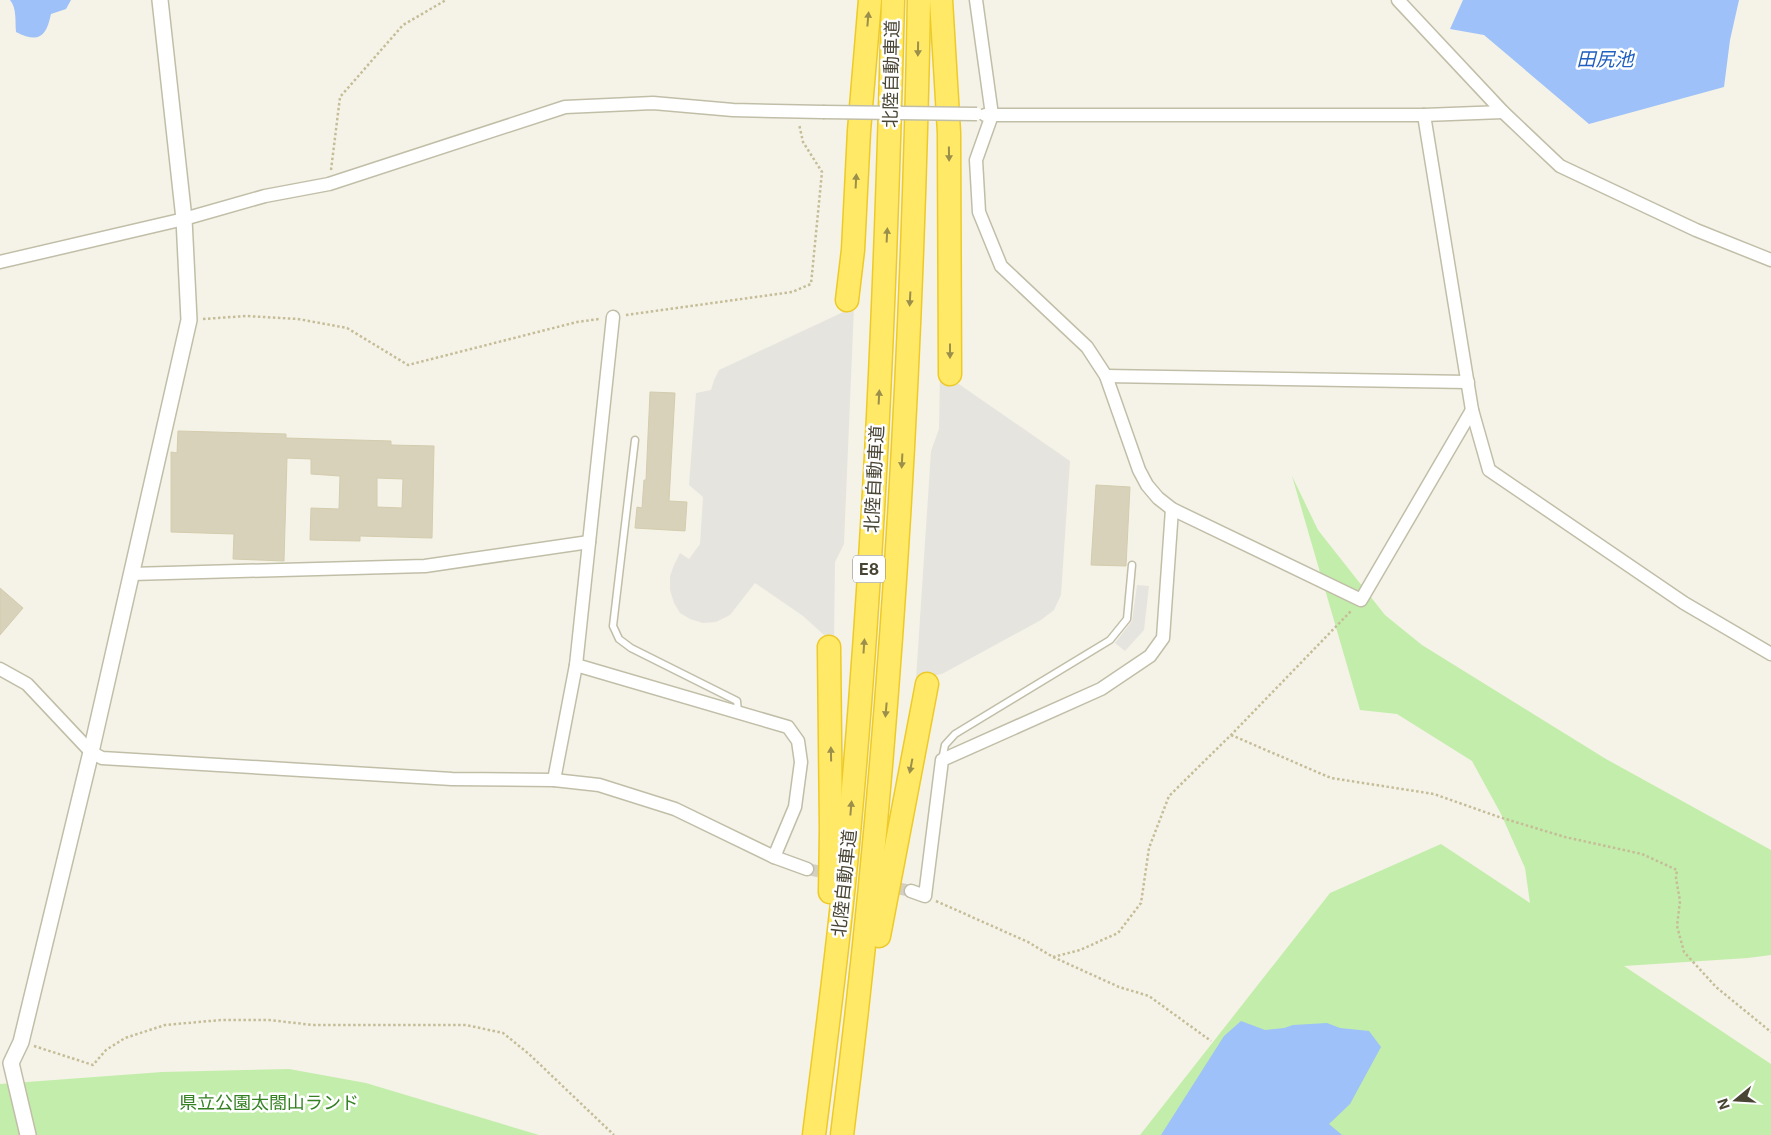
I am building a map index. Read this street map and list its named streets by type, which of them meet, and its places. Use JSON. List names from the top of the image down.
{
  "streets": {
    "highway": ["北陸自動車道", "E8"]
  },
  "water": ["田尻池"],
  "parks": ["県立公園太閤山ランド"],
  "north": "left"
}
